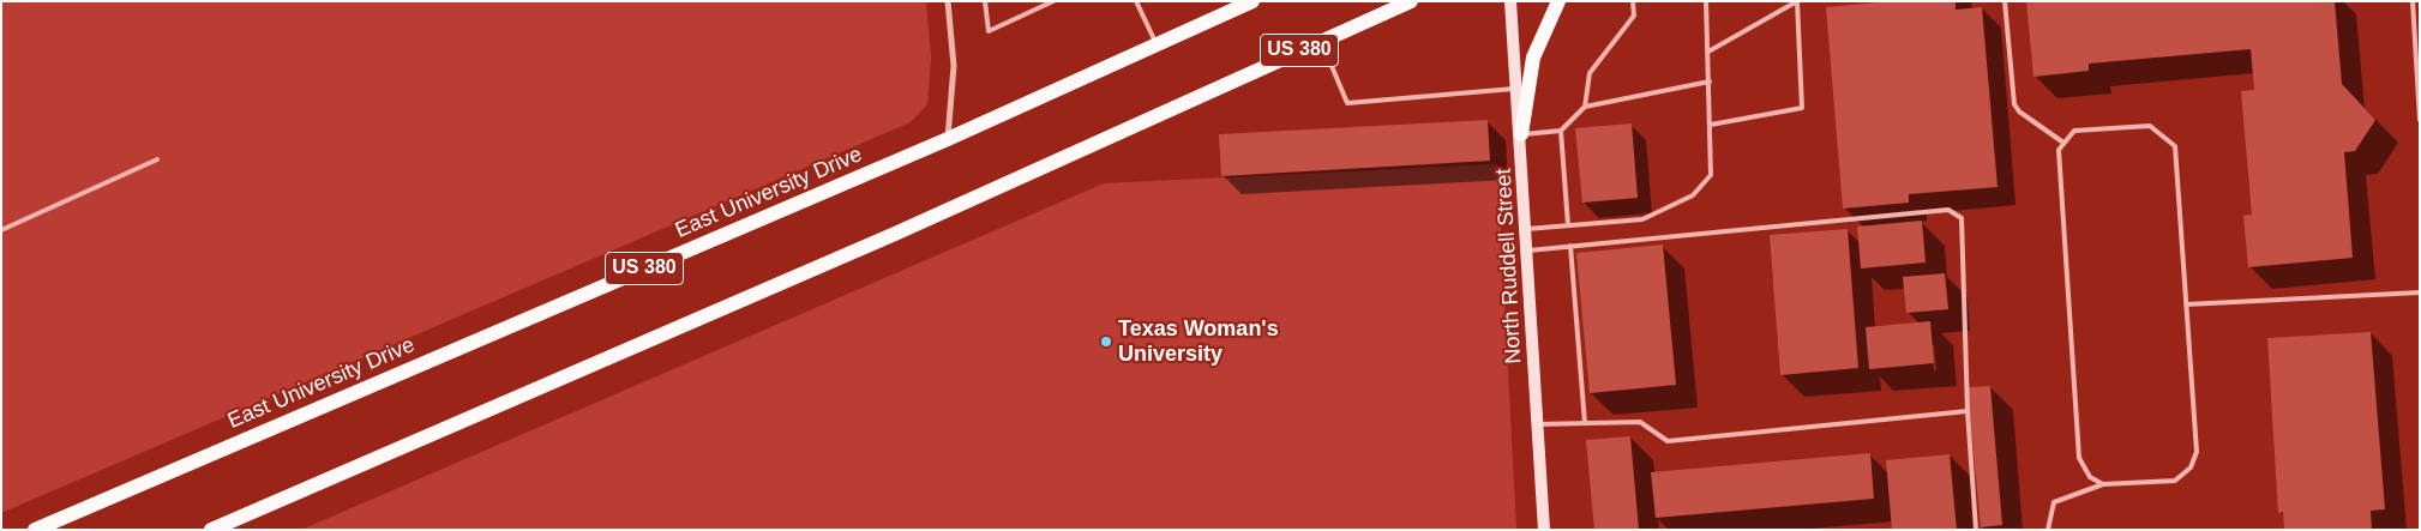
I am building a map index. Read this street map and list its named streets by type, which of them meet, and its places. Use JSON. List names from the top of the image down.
{
  "streets": {
    "main road": ["US 380", "East University Drive"],
    "street": ["North Ruddell Street"]
  },
  "places": ["Texas Woman's University"]
}
